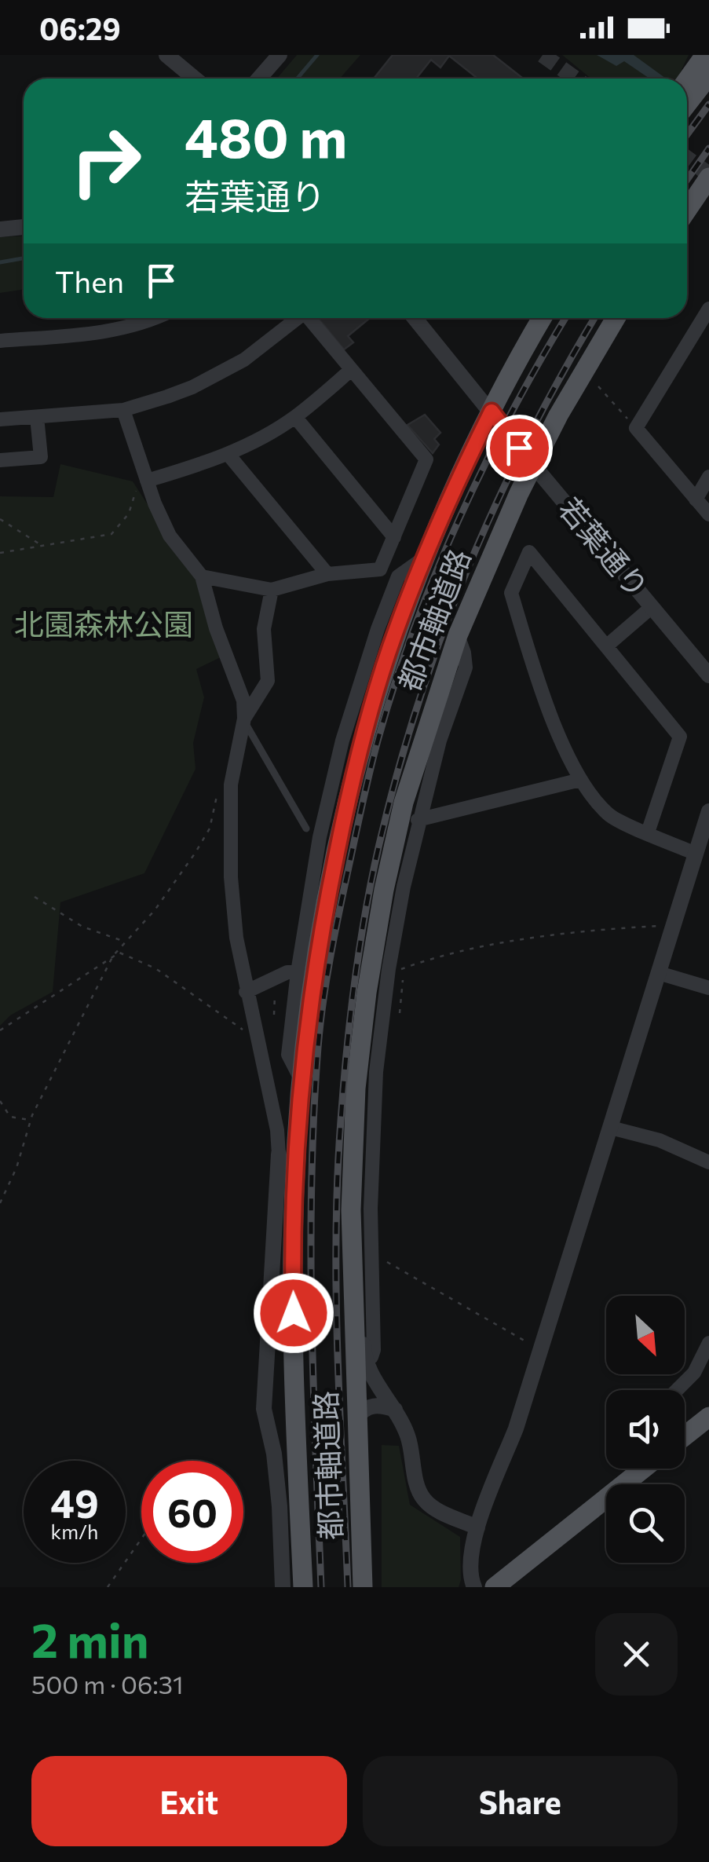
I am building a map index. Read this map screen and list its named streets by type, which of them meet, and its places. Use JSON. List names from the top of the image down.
{
  "streets": {
    "main road": ["都市軸道路"],
    "street": ["若葉通り"]
  },
  "crossings": [
    ["若葉通り", "都市軸道路"]
  ],
  "parks": ["北園森林公園"],
  "north": "bottom right",
  "page": {
    "status": "06:29",
    "turn": ["480 m", "若葉通り"],
    "then": "Then",
    "speed": "49 km/h",
    "limit": "60",
    "heading": ["2 min", "500 m · 06:31"],
    "buttons": ["Exit", "Share"]
  }
}
